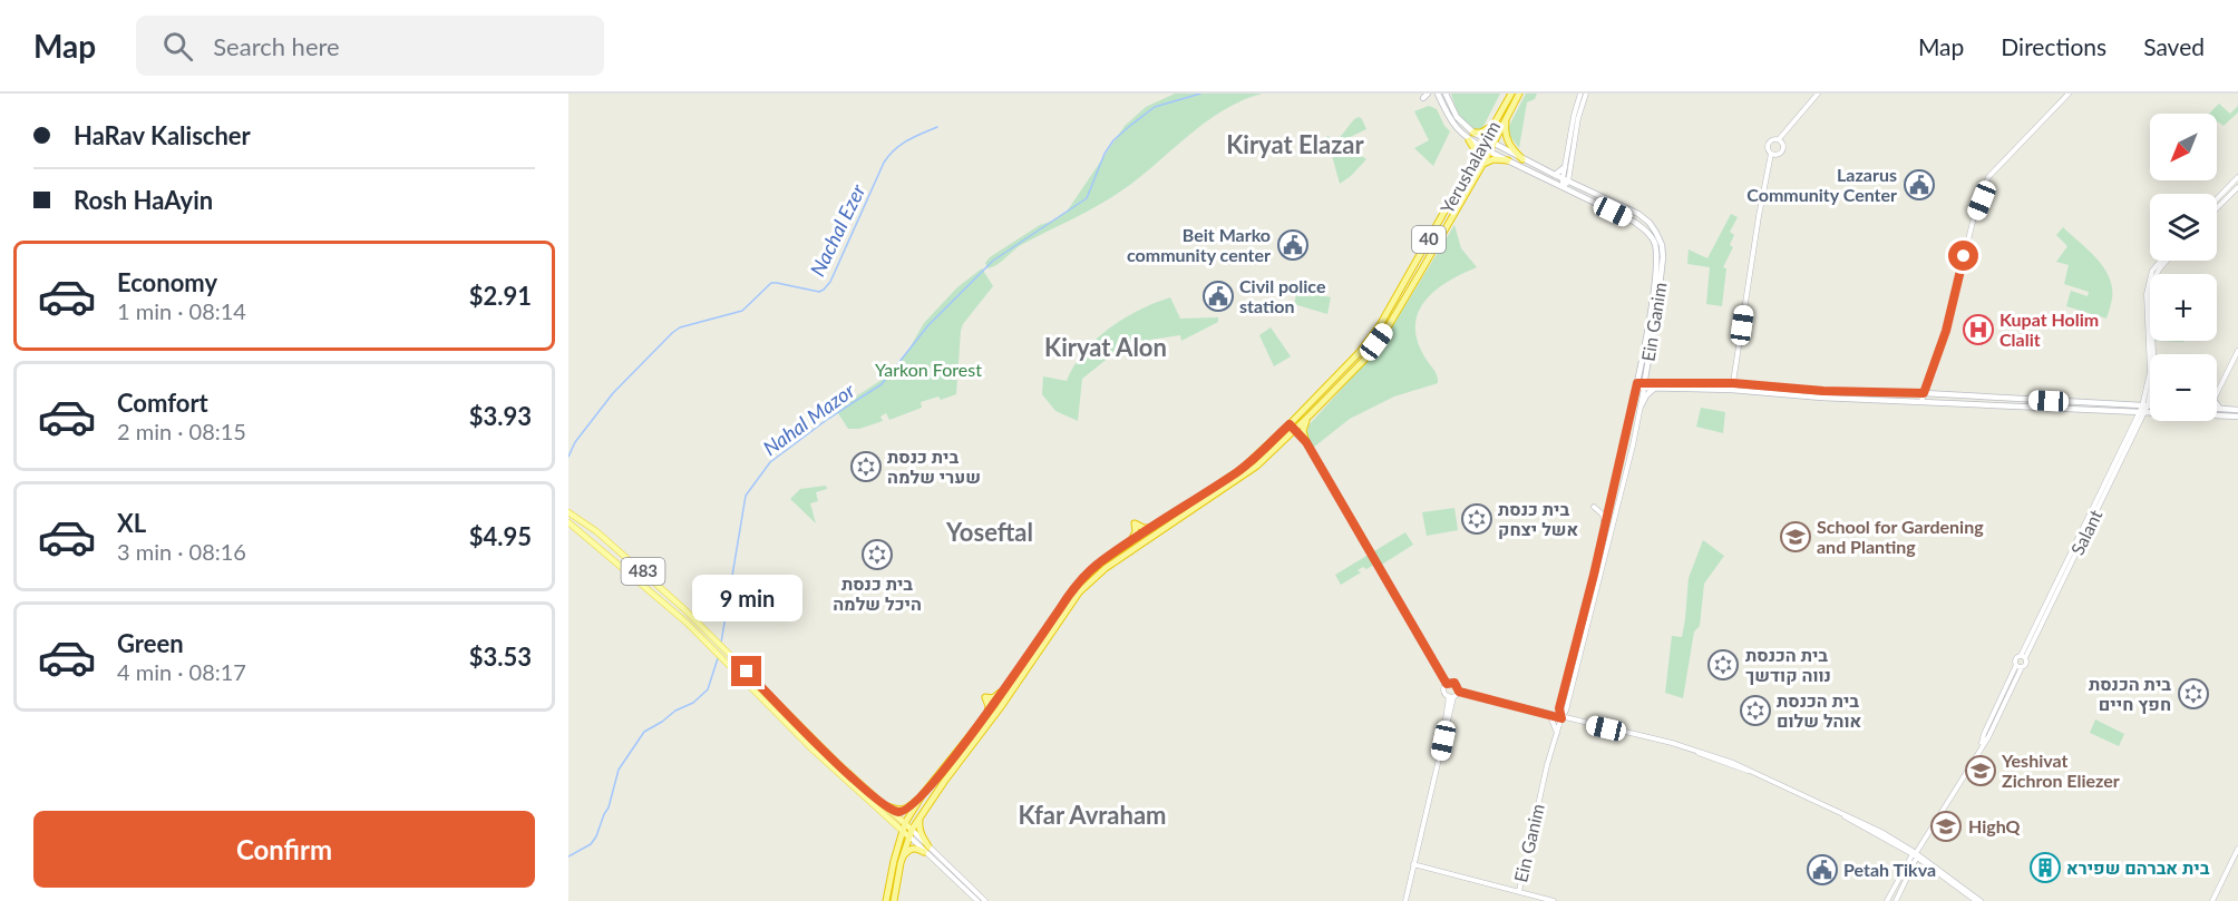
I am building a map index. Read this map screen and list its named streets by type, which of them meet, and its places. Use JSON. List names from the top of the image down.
{
  "streets": {
    "highway": ["Yerushalayim", "40"],
    "main road": ["Ein Ganim", "483"],
    "street": ["Salant"]
  },
  "crossings": [
    ["Yerushalayim", "40"],
    ["Yerushalayim", "Ein Ganim"],
    ["Yerushalayim", "483"],
    ["40", "483"]
  ],
  "districts": [
    "Kiryat Elazar",
    "Kiryat Alon",
    "Yoseftal",
    "Kfar Avraham"
  ],
  "water": ["Nachal Ezer", "Nahal Mazor"],
  "parks": ["Yarkon Forest"],
  "places": {
    "public building": [
      "Lazarus Community Center",
      "Beit Marko community center",
      "Civil police station",
      "Petah Tikva"
    ],
    "hospital": ["Kupat Holim Clalit"],
    "synagogue": [
      "בית כנסת שערי שלמה",
      "בית כנסת אשל יצחק",
      "בית כנסת היכל שלמה",
      "בית הכנסת נווה קודשך",
      "בית הכנסת חפץ חיים",
      "בית הכנסת אוהל שלום"
    ],
    "school or university": ["School for Gardening and Planting", "Yeshivat Zichron Eliezer", "HighQ"],
    "building": ["בית אברהם שפירא"]
  },
  "north": "bottom left",
  "page": {
    "header": "Map",
    "search": "Search here",
    "nav": ["Map", "Directions", "Saved"],
    "banner": ["HaRav Kalischer", "Rosh HaAyin"],
    "map_buttons": ["+", "−"],
    "list": [
      {
        "name": "Economy",
        "note": "1 min · 08:14",
        "value": "$2.91"
      },
      {
        "name": "Comfort",
        "note": "2 min · 08:15",
        "value": "$3.93"
      },
      {
        "name": "XL",
        "note": "3 min · 08:16",
        "value": "$4.95"
      },
      {
        "name": "Green",
        "note": "4 min · 08:17",
        "value": "$3.53"
      }
    ],
    "bubble": "9 min",
    "buttons": "Confirm"
  }
}
